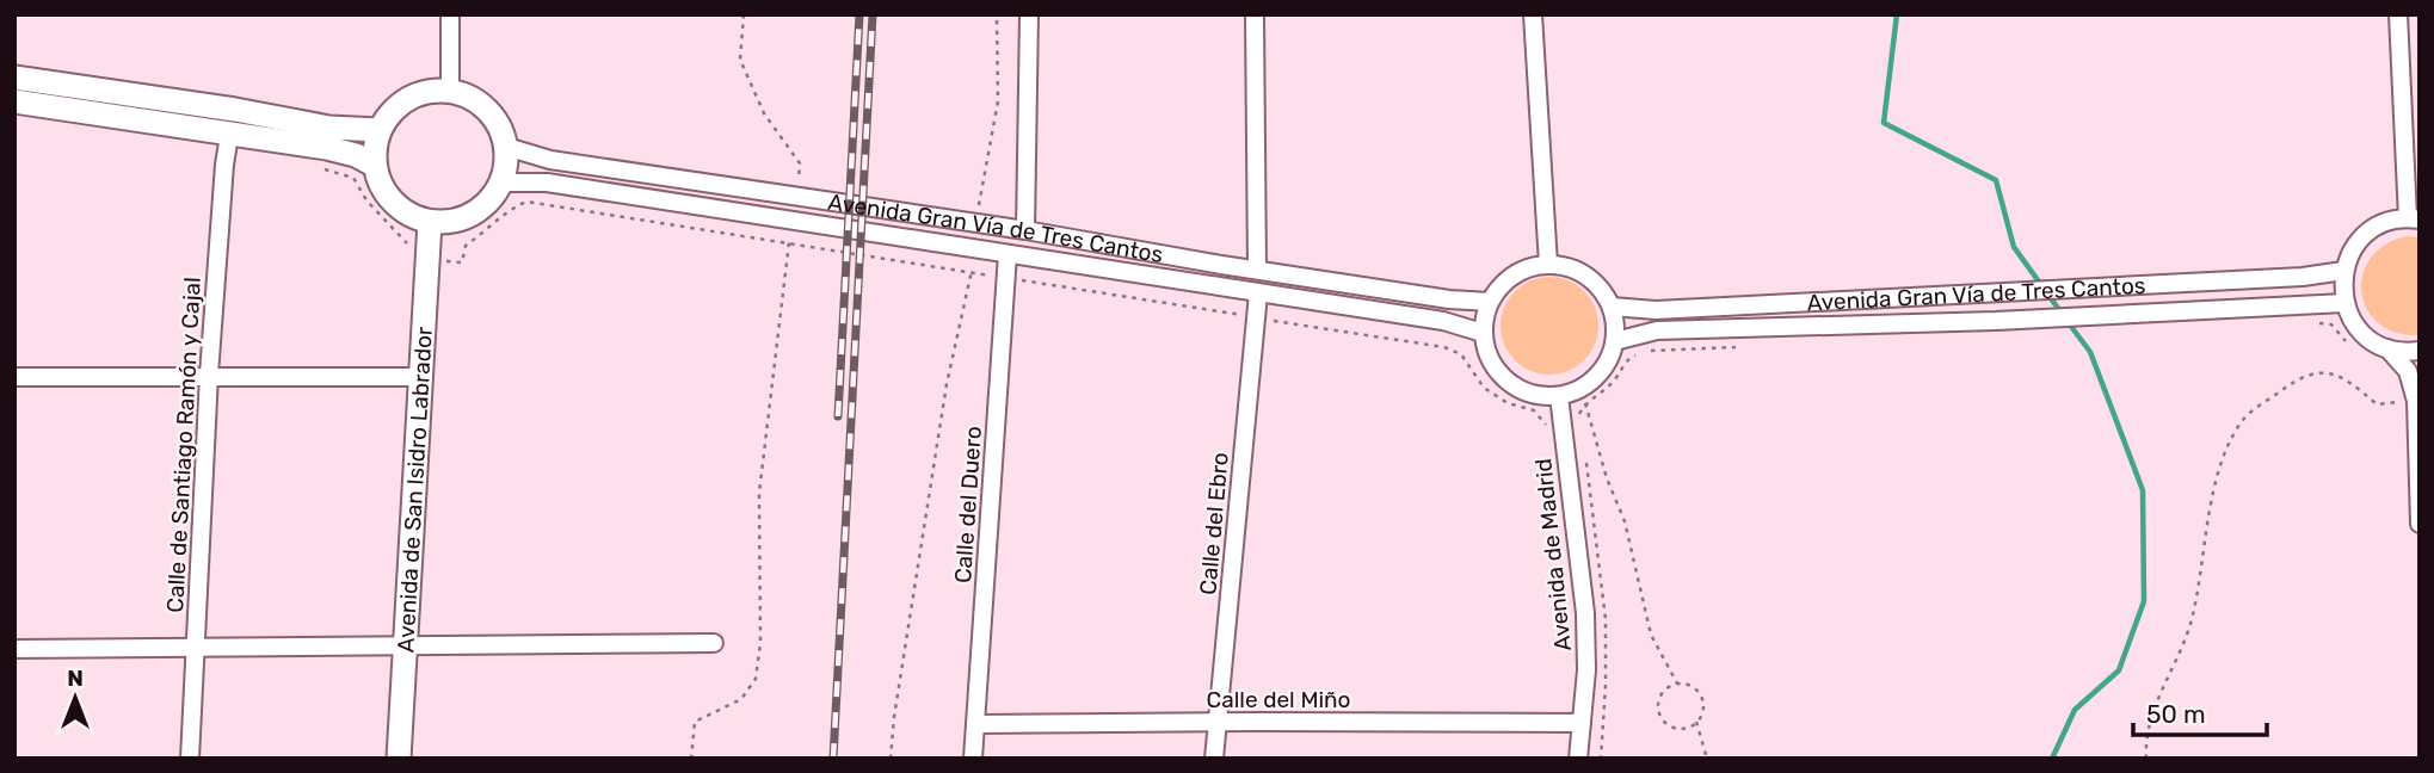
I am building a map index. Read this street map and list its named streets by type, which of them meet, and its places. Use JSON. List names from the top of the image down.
{
  "streets": {
    "street": [
      "Avenida Gran Vía de Tres Cantos",
      "Calle de Santiago Ramón y Cajal",
      "Avenida de San Isidro Labrador",
      "Calle del Duero",
      "Calle del Ebro",
      "Avenida de Madrid",
      "Calle del Miño"
    ]
  },
  "crossings": [
    ["Avenida Gran Vía de Tres Cantos", "Avenida de San Isidro Labrador"],
    ["Avenida Gran Vía de Tres Cantos", "Calle del Duero"],
    ["Avenida Gran Vía de Tres Cantos", "Calle del Ebro"],
    ["Avenida Gran Vía de Tres Cantos", "Avenida de Madrid"],
    ["Calle del Duero", "Calle del Miño"],
    ["Calle del Ebro", "Calle del Miño"],
    ["Avenida de Madrid", "Calle del Miño"]
  ],
  "scale_bar": "50 m",
  "north": "top"
}
